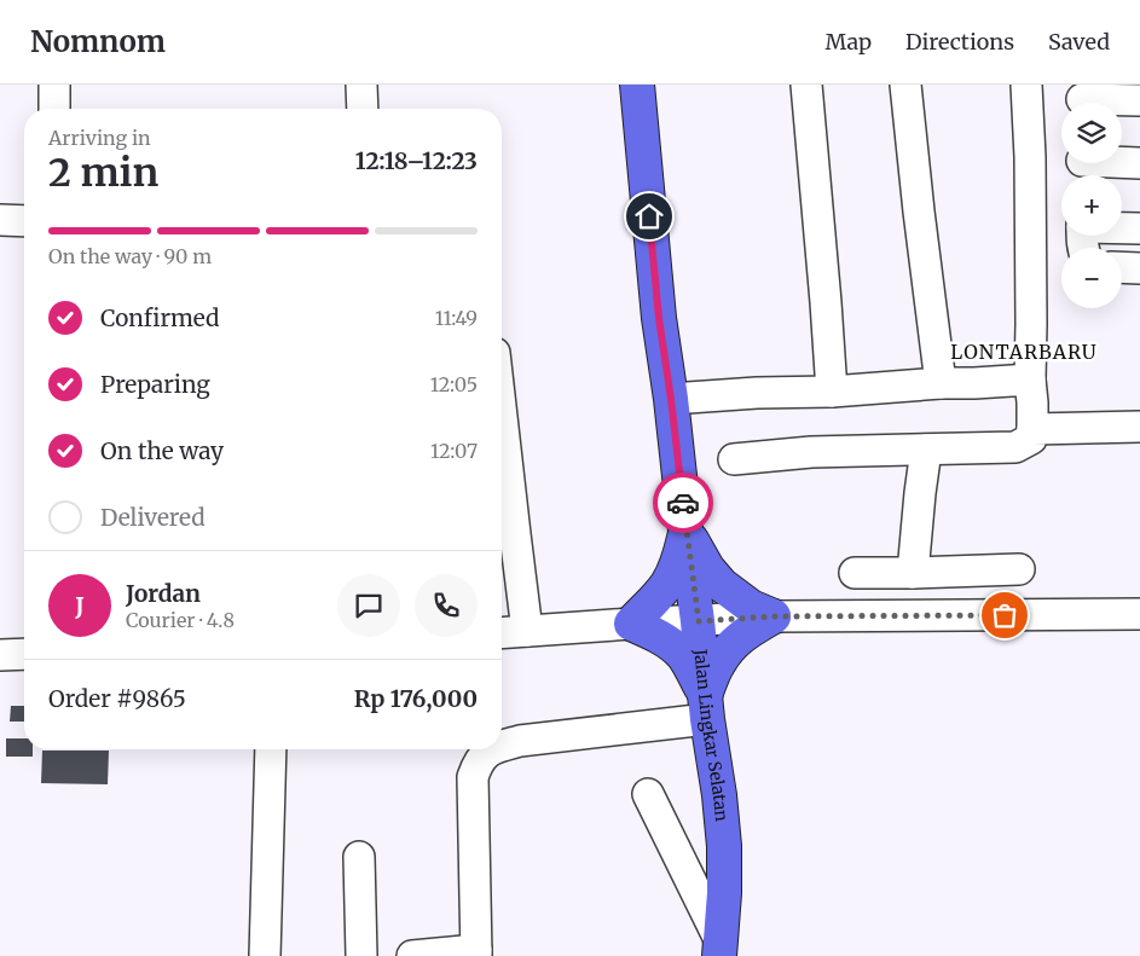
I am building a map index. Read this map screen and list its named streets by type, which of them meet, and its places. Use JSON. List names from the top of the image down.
{
  "streets": {
    "highway": ["Jalan Lingkar Selatan"]
  },
  "districts": ["LONTARBARU"],
  "page": {
    "header": "Nomnom",
    "nav": ["Map", "Directions", "Saved"],
    "map_buttons": ["+", "−"],
    "heading": ["2 min", "Arriving in", "12:18–12:23"],
    "panel": [
      "Jordan",
      "Courier · 4.8",
      "Order #9865",
      "Rp 176,000"
    ],
    "bar": "On the way · 90 m",
    "list": [
      ["Confirmed", "11:49"],
      ["Preparing", "12:05"],
      ["On the way", "12:07"],
      "Delivered"
    ],
    "round": "J"
  }
}
